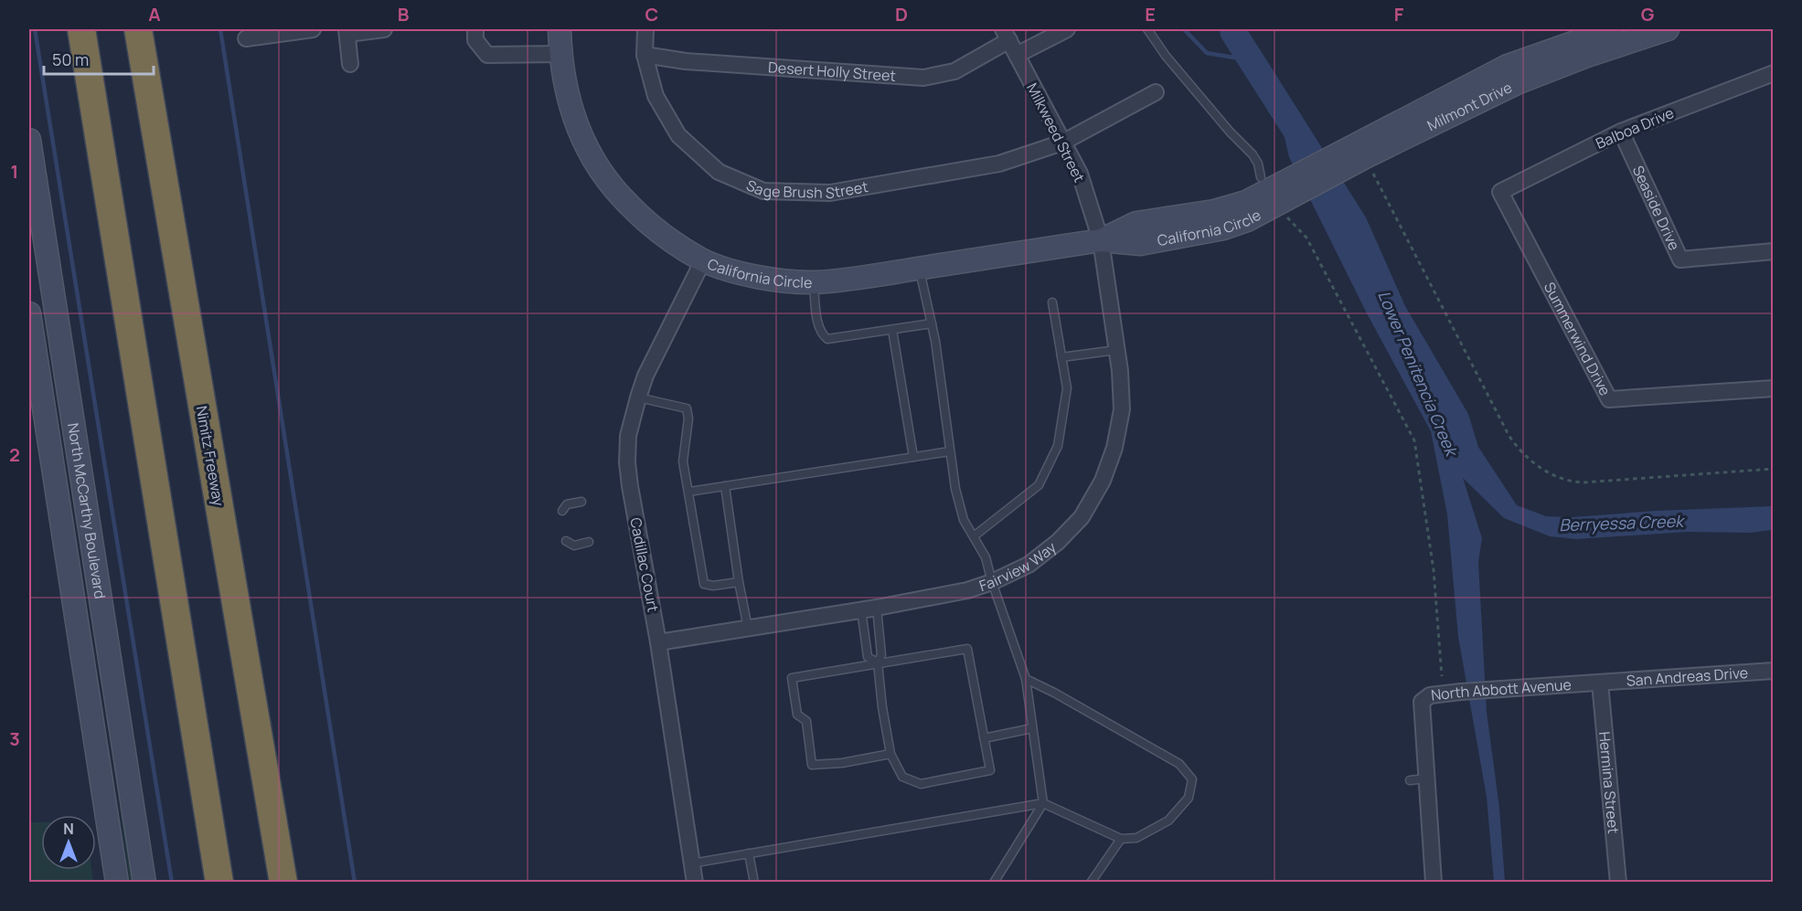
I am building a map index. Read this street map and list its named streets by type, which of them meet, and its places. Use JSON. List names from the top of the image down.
{
  "streets": {
    "highway": ["Nimitz Freeway"],
    "street": [
      "Desert Holly Street",
      "Milmont Drive",
      "Balboa Drive",
      "Milkweed Street",
      "Sage Brush Street",
      "Seaside Drive",
      "California Circle",
      "Summerwind Drive",
      "North McCarthy Boulevard",
      "Cadillac Court",
      "Fairview Way",
      "San Andreas Drive",
      "North Abbott Avenue",
      "Hermina Street"
    ]
  },
  "crossings": [
    ["Desert Holly Street", "Milkweed Street"],
    ["Desert Holly Street", "Sage Brush Street"],
    ["Milmont Drive", "California Circle"],
    ["Balboa Drive", "Seaside Drive"],
    ["Balboa Drive", "Summerwind Drive"],
    ["Milkweed Street", "Sage Brush Street"],
    ["Milkweed Street", "California Circle"],
    ["Milkweed Street", "Fairview Way"],
    ["California Circle", "Cadillac Court"],
    ["California Circle", "Fairview Way"],
    ["Cadillac Court", "Fairview Way"],
    ["San Andreas Drive", "North Abbott Avenue"],
    ["San Andreas Drive", "Hermina Street"],
    ["North Abbott Avenue", "Hermina Street"]
  ],
  "water": ["Lower Penitencia Creek", "Berryessa Creek"],
  "scale_bar": "50 m",
  "north": "top",
  "grid": {
    "columns": [
      "A",
      "B",
      "C",
      "D",
      "E",
      "F",
      "G"
    ],
    "rows": ["1", "2", "3"]
  }
}
